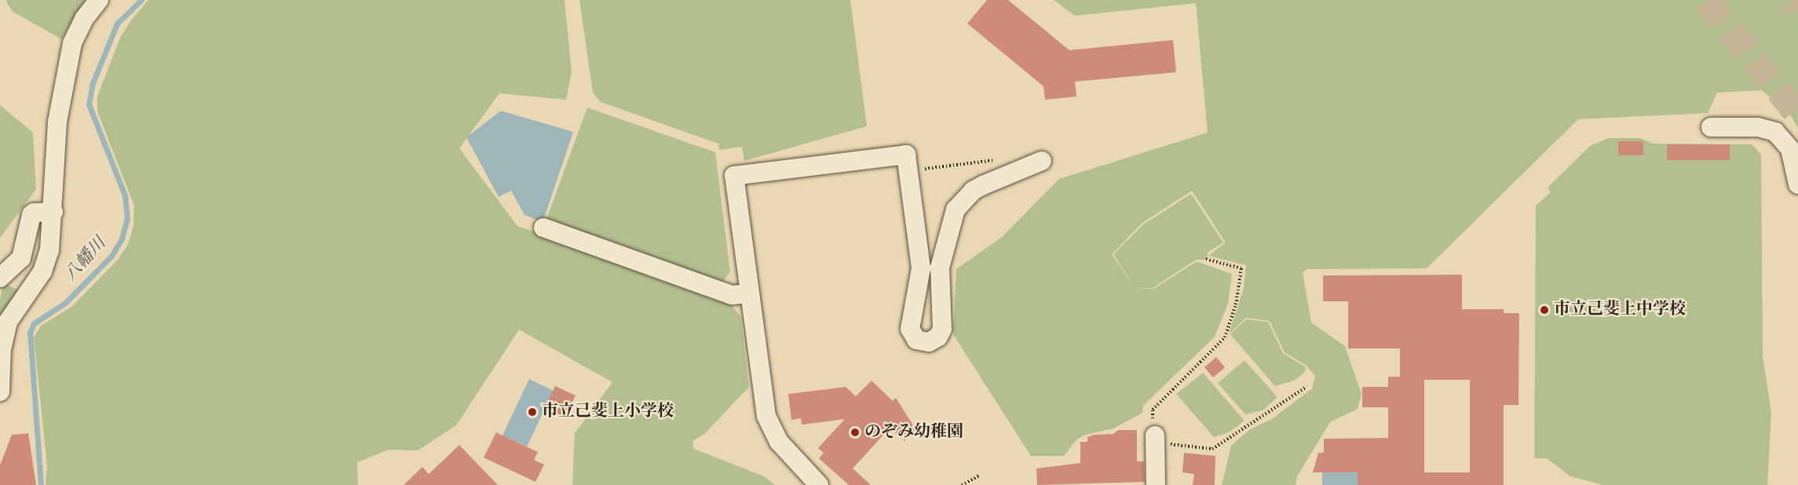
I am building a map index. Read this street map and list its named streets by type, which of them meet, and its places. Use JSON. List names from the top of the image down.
{
  "water": ["八幡川"],
  "places": ["市立己斐上中学校", "市立己斐上小学校", "のぞみ幼稚園"]
}
